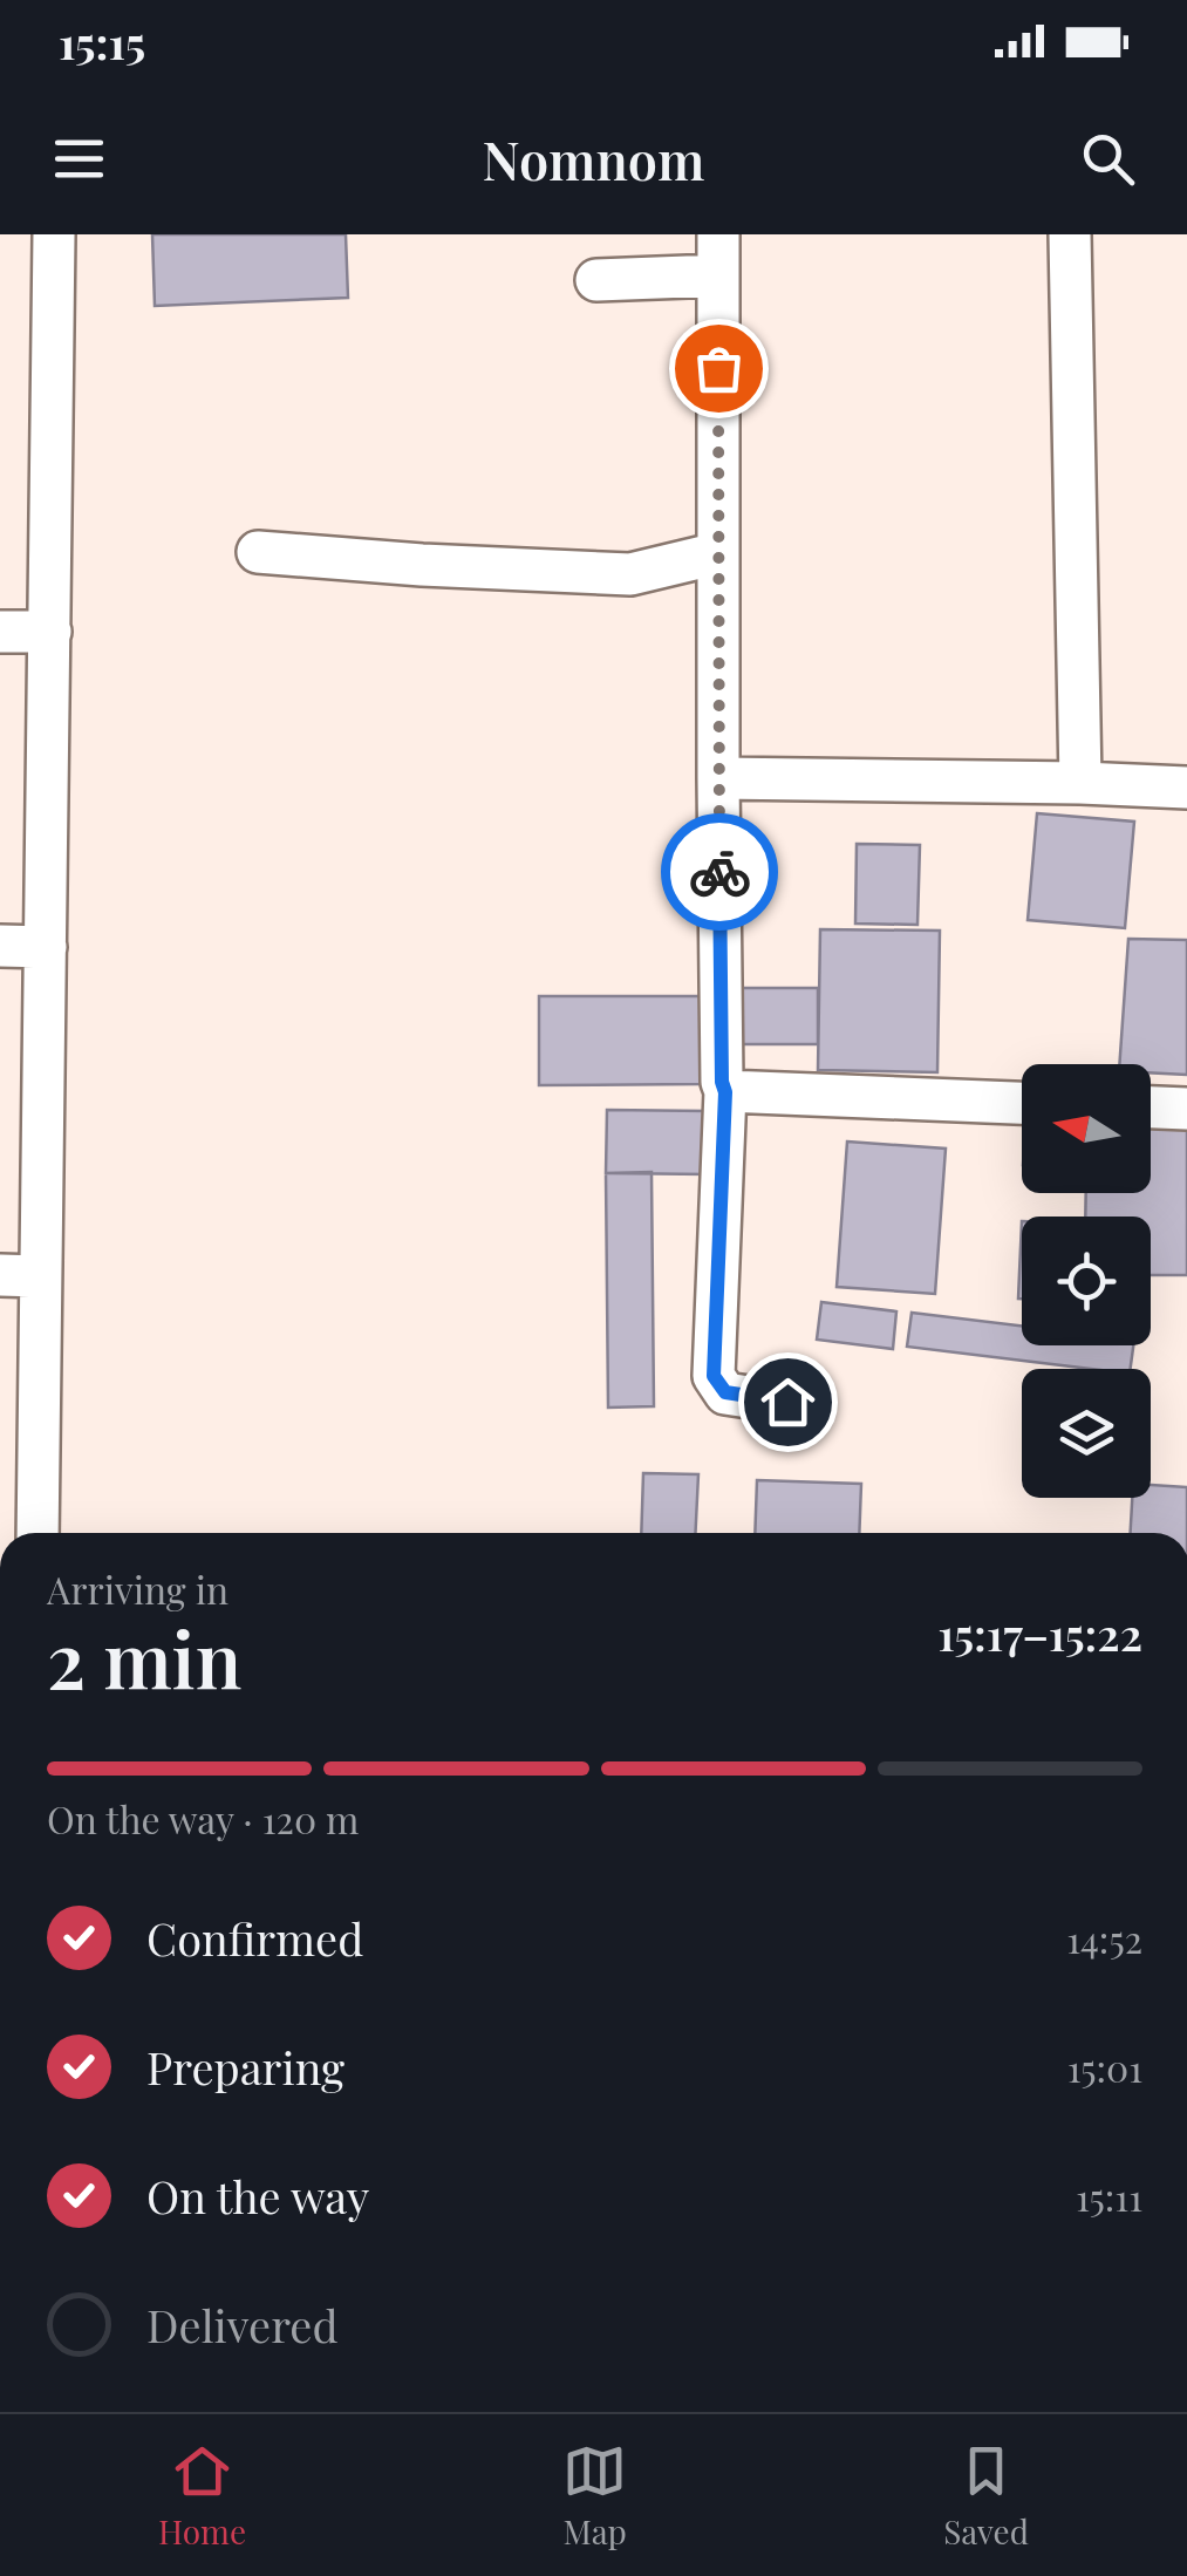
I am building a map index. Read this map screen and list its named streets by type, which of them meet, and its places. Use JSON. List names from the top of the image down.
{
  "north": "left",
  "page": {
    "status": "15:15",
    "header": "Nomnom",
    "heading": ["2 min", "Arriving in", "15:17–15:22"],
    "bar": "On the way · 120 m",
    "list": [
      ["Confirmed", "14:52"],
      ["Preparing", "15:01"],
      ["On the way", "15:11"],
      "Delivered"
    ],
    "tabs": ["Home", "Map", "Saved"]
  }
}
